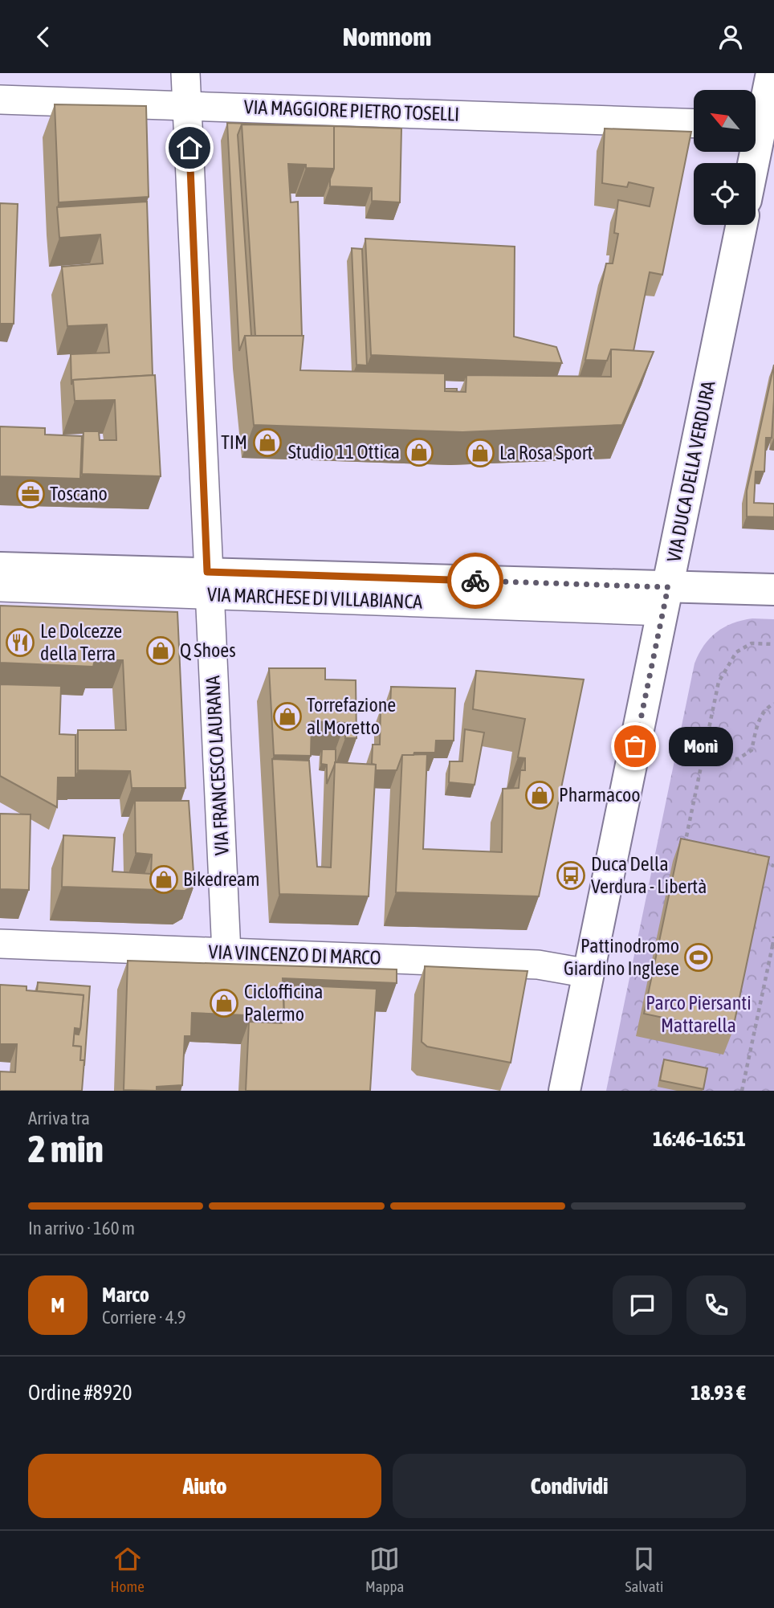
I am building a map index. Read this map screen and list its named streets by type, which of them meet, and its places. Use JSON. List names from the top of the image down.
{
  "streets": {
    "street": [
      "VIA MAGGIORE PIETRO TOSELLI",
      "VIA DUCA DELLA VERDURA",
      "VIA MARCHESE DI VILLABIANCA",
      "VIA FRANCESCO LAURANA",
      "VIA VINCENZO DI MARCO"
    ]
  },
  "crossings": [
    ["VIA MAGGIORE PIETRO TOSELLI", "VIA FRANCESCO LAURANA"],
    ["VIA DUCA DELLA VERDURA", "VIA MARCHESE DI VILLABIANCA"],
    ["VIA DUCA DELLA VERDURA", "VIA VINCENZO DI MARCO"],
    ["VIA MARCHESE DI VILLABIANCA", "VIA FRANCESCO LAURANA"],
    ["VIA FRANCESCO LAURANA", "VIA VINCENZO DI MARCO"]
  ],
  "parks": ["Parco Piersanti Mattarella"],
  "places": {
    "shop": [
      "TIM",
      "Studio 11 Ottica",
      "La Rosa Sport",
      "Q Shoes",
      "Torrefazione al Moretto",
      "Pharmacoo",
      "Bikedream",
      "Ciclofficina Palermo"
    ],
    "office": ["Toscano"],
    "restaurant": ["Le Dolcezze della Terra"],
    "other": ["Monì"],
    "bus stop": ["Duca Della Verdura - Libertà"],
    "sports": ["Pattinodromo Giardino Inglese"]
  },
  "north": "top left",
  "page": {
    "header": "Nomnom",
    "bubble": "Monì",
    "heading": ["2 min", "Arriva tra", "16:46–16:51"],
    "panel": [
      "Marco",
      "Corriere · 4.9",
      "Ordine #8920",
      "18.93 €"
    ],
    "bar": "In arrivo · 160 m",
    "round": "M",
    "buttons": ["Aiuto", "Condividi"],
    "tabs": ["Home", "Mappa", "Salvati"]
  }
}
